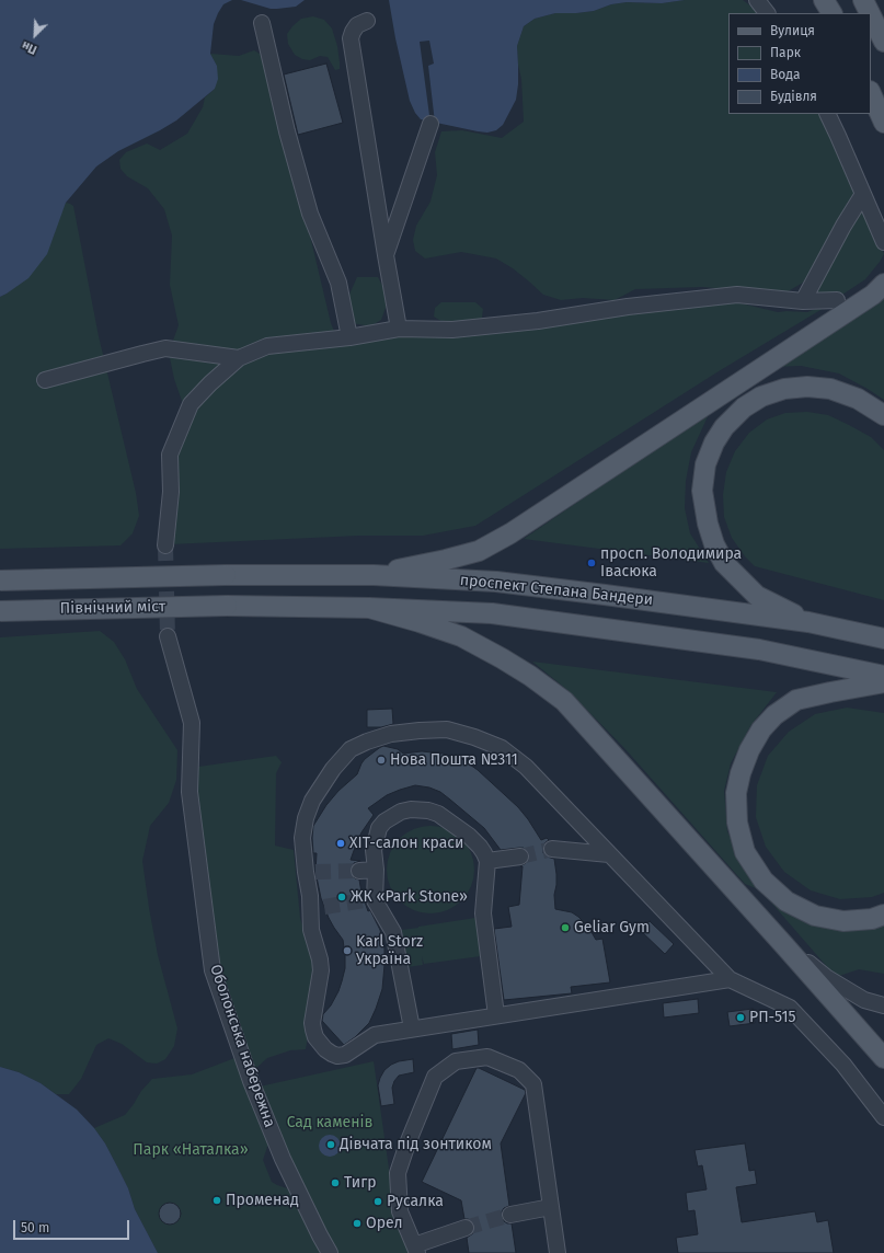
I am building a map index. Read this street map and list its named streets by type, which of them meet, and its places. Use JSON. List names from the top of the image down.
{
  "streets": {
    "main road": ["проспект Степана Бандери", "Північний міст"],
    "street": ["Оболонська набережна"]
  },
  "crossings": [
    ["проспект Степана Бандери", "Північний міст"]
  ],
  "parks": ["Сад каменів", "Парк «Наталка»"],
  "places": [
    "просп. Володимира Івасюка",
    "Нова Пошта №311",
    "ХІТ-салон краси",
    "ЖК «Park Stone»",
    "Geliar Gym",
    "Karl Storz Україна",
    "РП-515",
    "Дівчата під зонтиком",
    "Тигр",
    "Променад",
    "Русалка",
    "Орел"
  ],
  "legend": [
    "Вулиця",
    "Парк",
    "Вода",
    "Будівля"
  ],
  "scale_bar": "50 m",
  "north": "bottom left"
}
